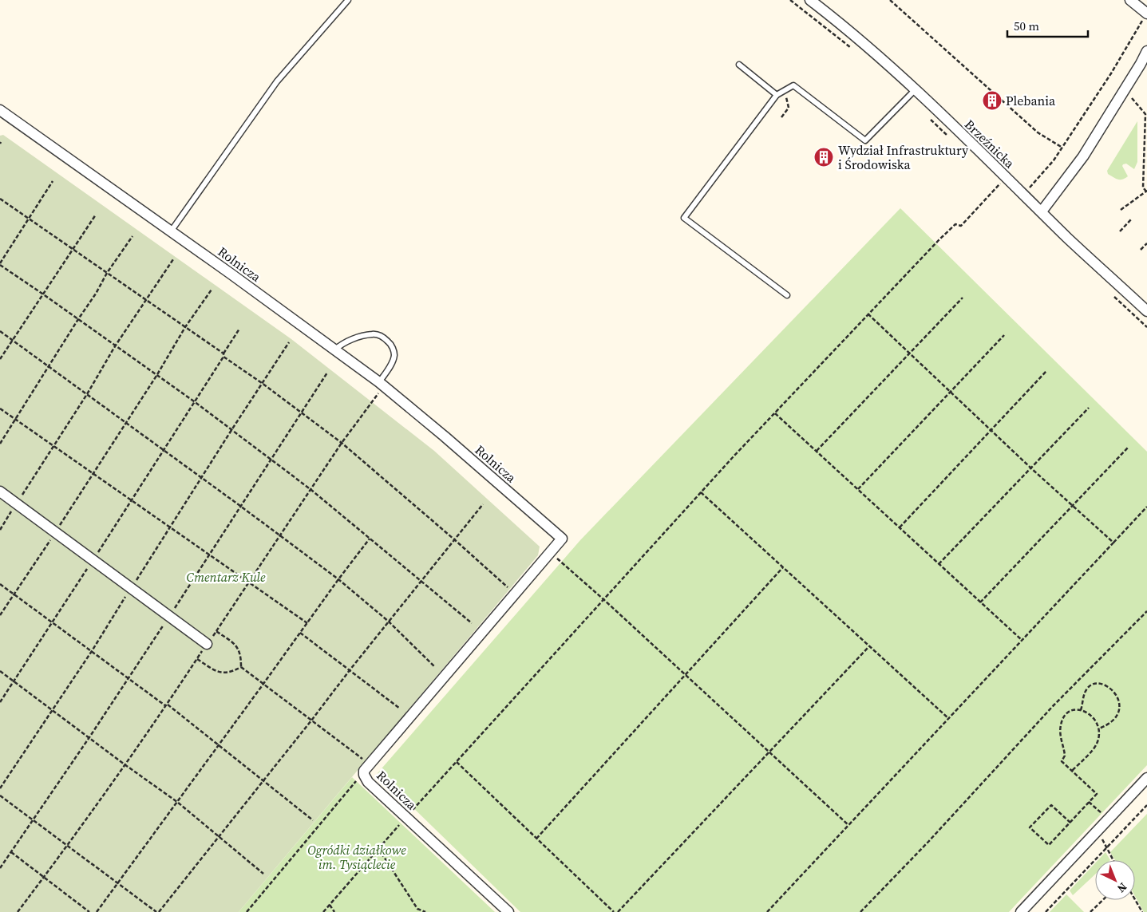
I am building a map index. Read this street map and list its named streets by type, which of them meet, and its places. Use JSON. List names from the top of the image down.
{
  "streets": {
    "street": ["Brzeźnicka", "Rolnicza"]
  },
  "parks": ["Cmentarz Kule", "Ogródki działkowe im. Tysiąclecie"],
  "places": {
    "building": ["Plebania", "Wydział Infrastruktury i Środowiska"]
  },
  "scale_bar": "50 m",
  "north": "bottom right"
}
